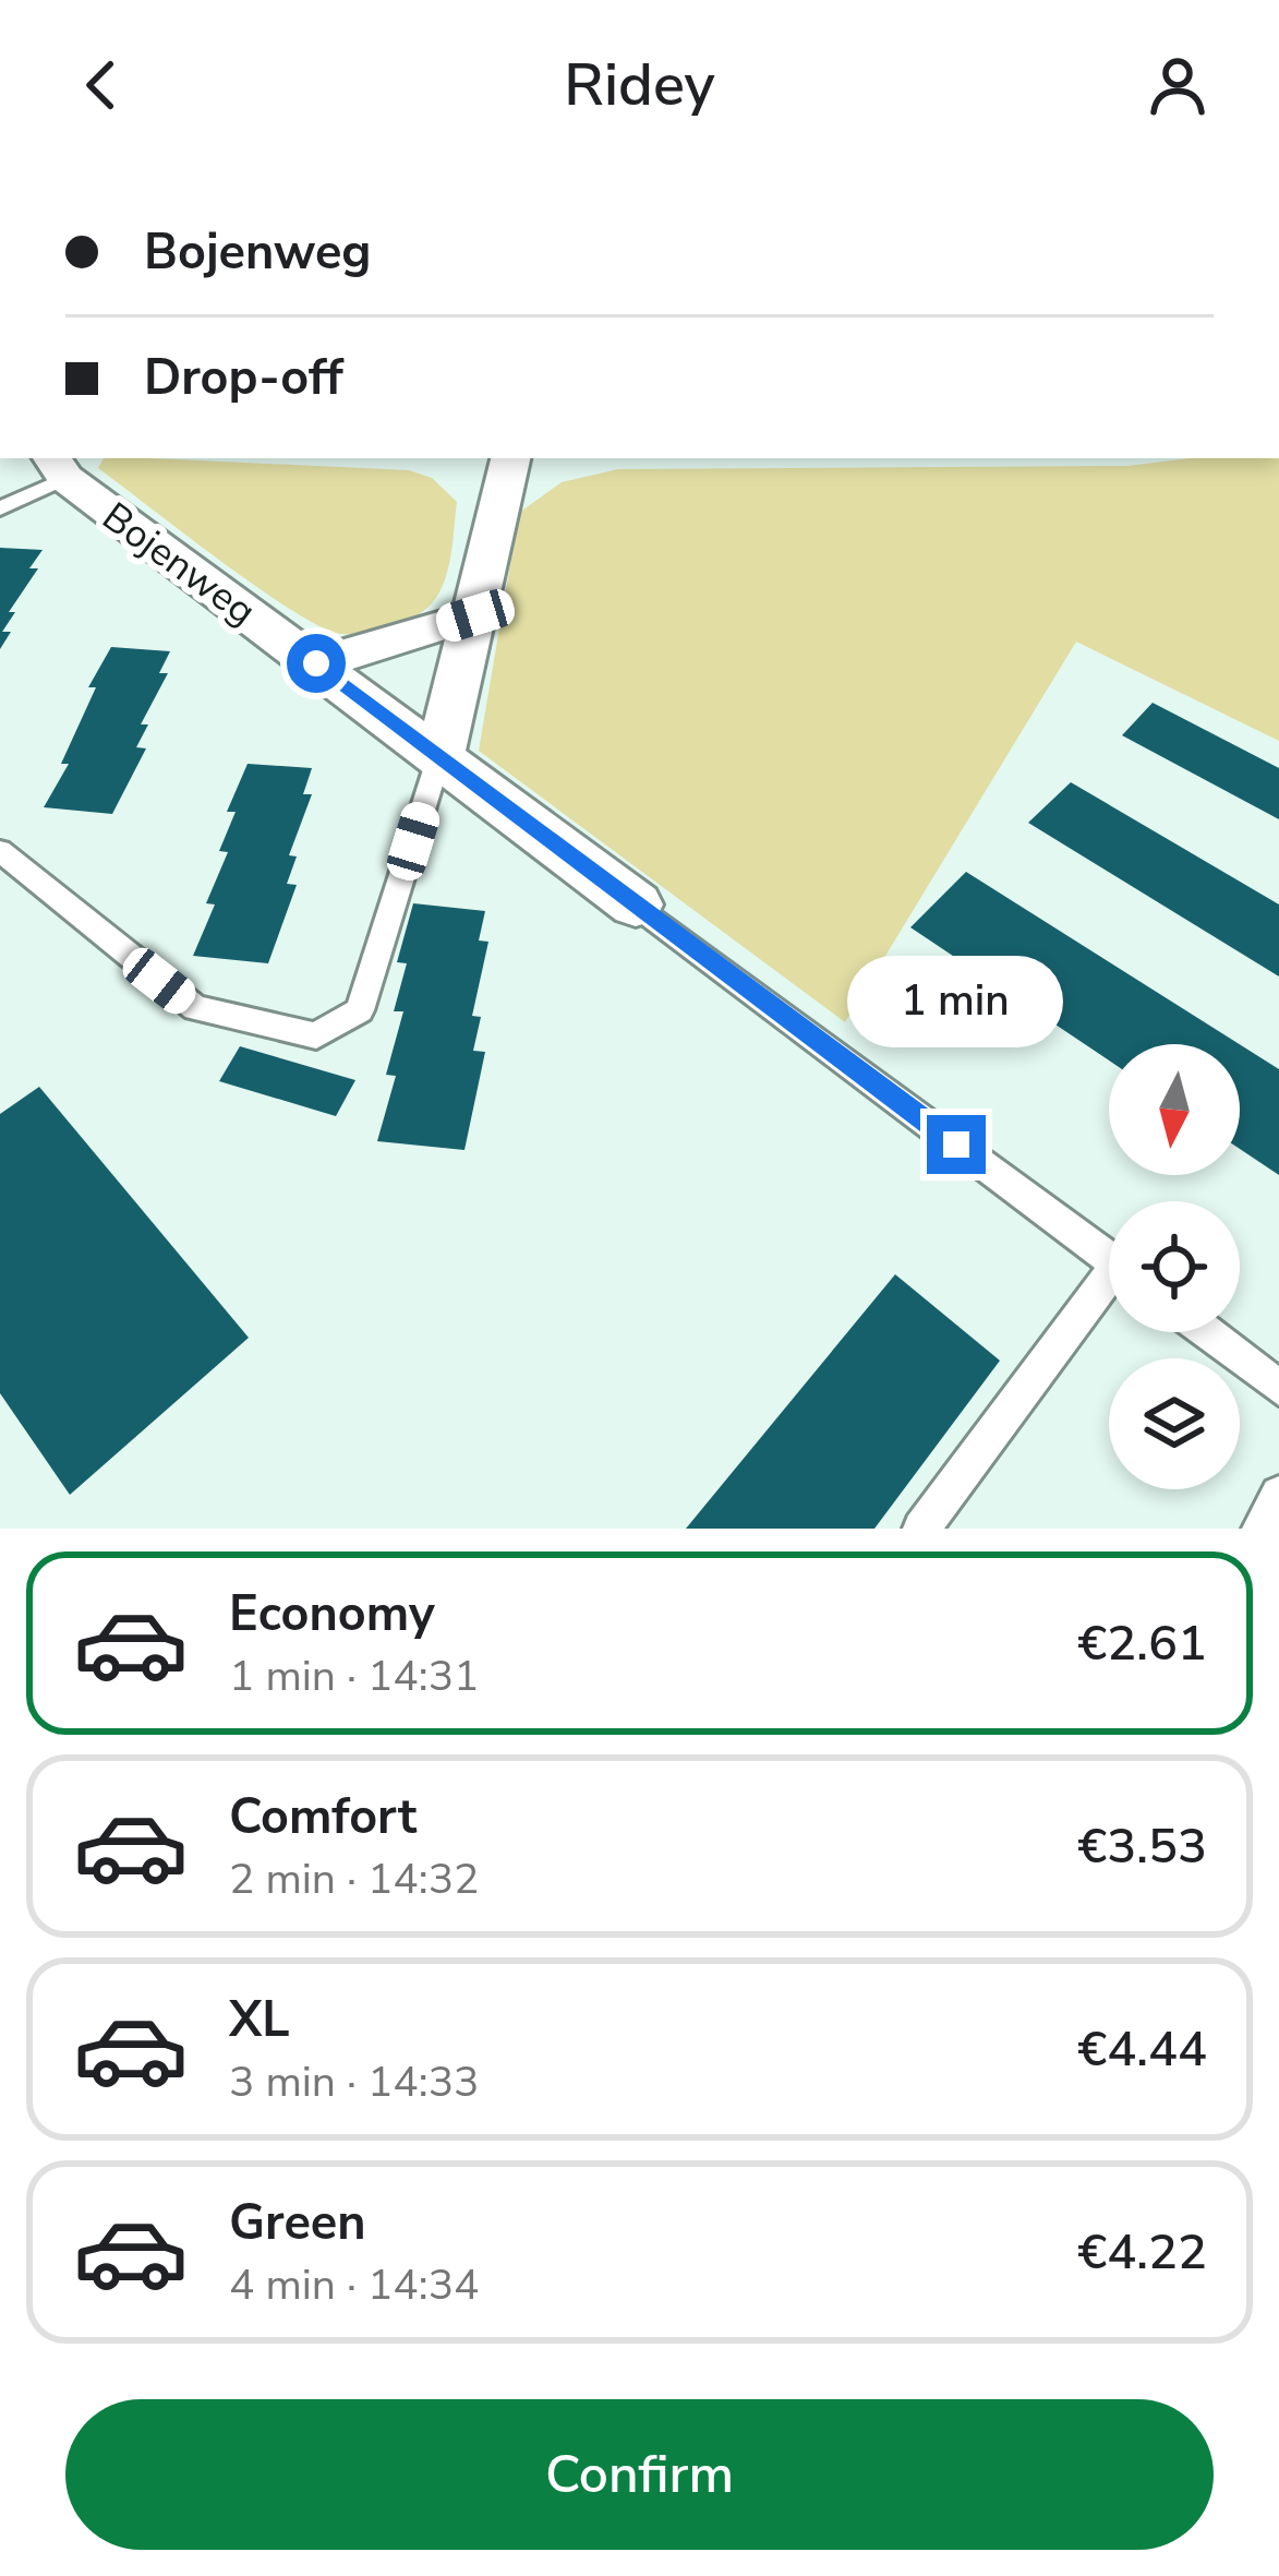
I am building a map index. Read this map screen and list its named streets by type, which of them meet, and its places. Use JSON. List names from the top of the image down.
{
  "streets": {
    "street": ["Bojenweg"]
  },
  "north": "bottom",
  "page": {
    "header": "Ridey",
    "banner": ["Bojenweg", "Drop-off"],
    "bubble": "1 min",
    "list": [
      {
        "name": "Economy",
        "note": "1 min · 14:31",
        "value": "€2.61"
      },
      {
        "name": "Comfort",
        "note": "2 min · 14:32",
        "value": "€3.53"
      },
      {
        "name": "XL",
        "note": "3 min · 14:33",
        "value": "€4.44"
      },
      {
        "name": "Green",
        "note": "4 min · 14:34",
        "value": "€4.22"
      }
    ],
    "buttons": "Confirm"
  }
}
